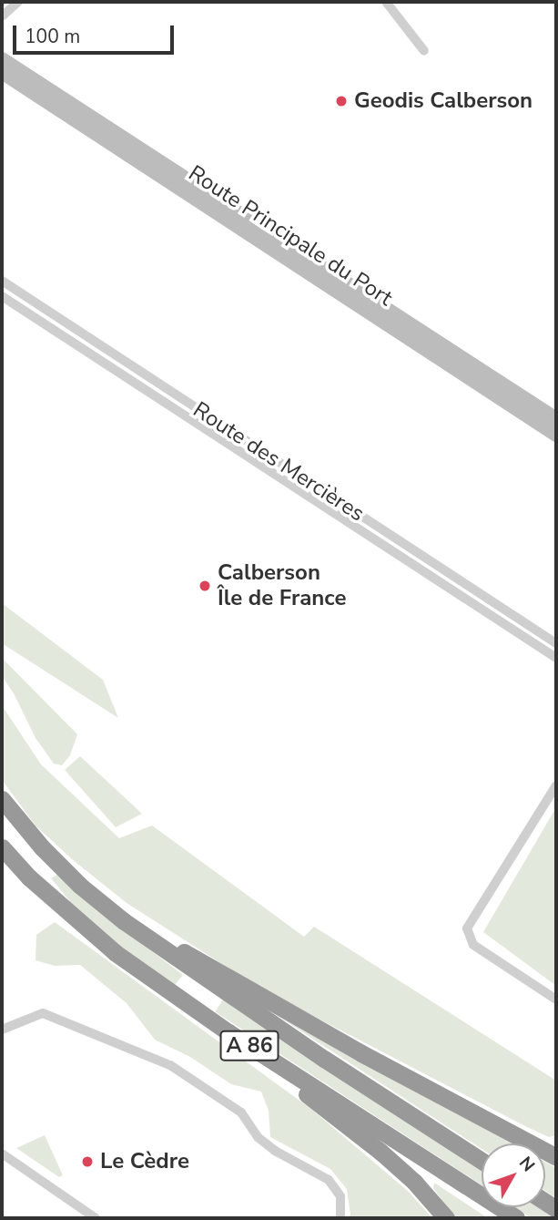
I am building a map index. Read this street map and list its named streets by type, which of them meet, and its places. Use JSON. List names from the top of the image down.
{
  "streets": {
    "highway": ["A 86"],
    "main road": ["Route Principale du Port"],
    "street": ["Route des Mercières"]
  },
  "places": ["Geodis Calberson", "Calberson Île de France", "Le Cèdre"],
  "scale_bar": "100 m",
  "north": "top right"
}
